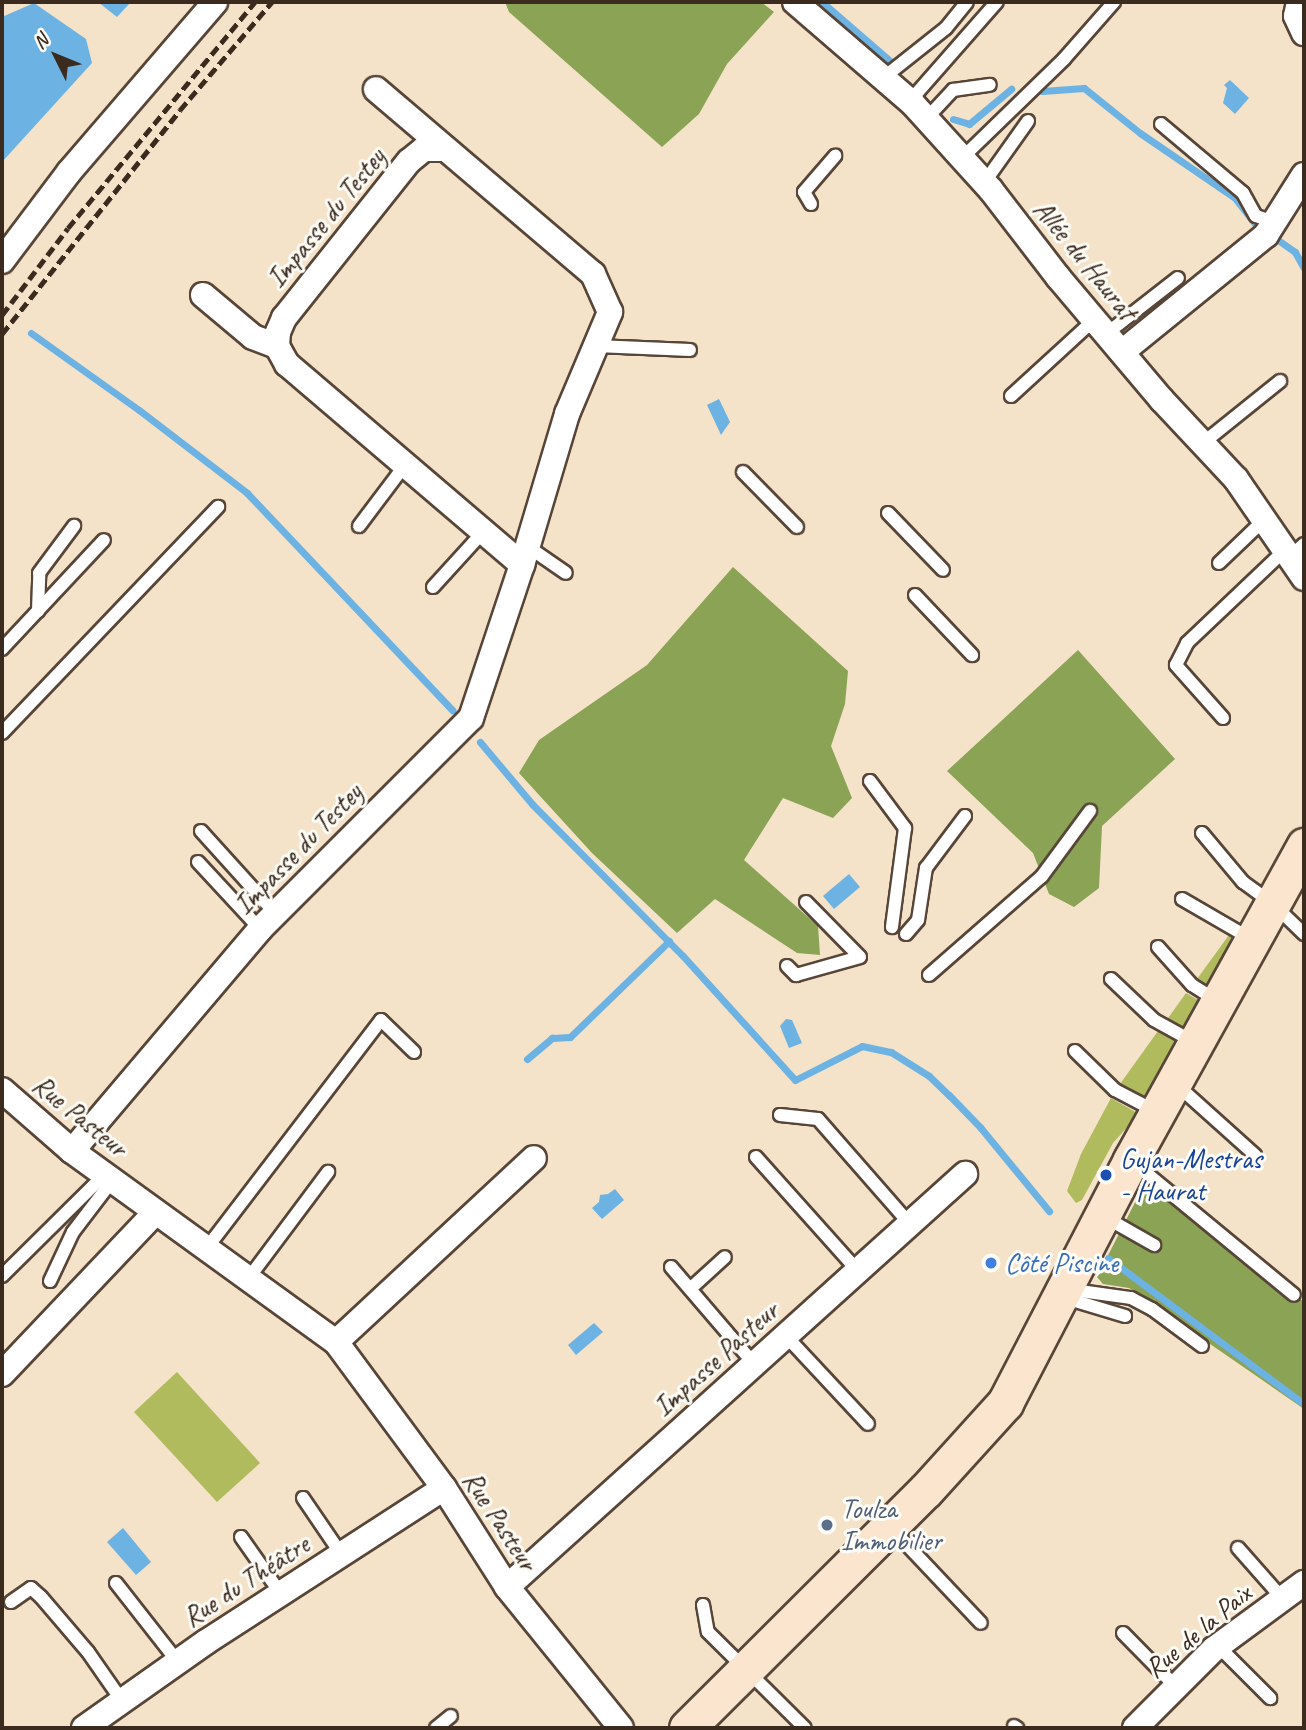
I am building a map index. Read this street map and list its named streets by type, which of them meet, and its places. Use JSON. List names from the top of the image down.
{
  "streets": {
    "street": [
      "Impasse du Testey",
      "Allée du Haurat",
      "Rue Pasteur",
      "Impasse Pasteur",
      "Rue du Théâtre",
      "Rue de la Paix"
    ]
  },
  "crossings": [
    ["Impasse du Testey", "Rue Pasteur"],
    ["Rue Pasteur", "Impasse Pasteur"],
    ["Rue Pasteur", "Rue du Théâtre"]
  ],
  "places": ["Gujan-Mestras - Haurat", "Côté Piscine", "Toulza Immobilier"],
  "north": "top left"
}
